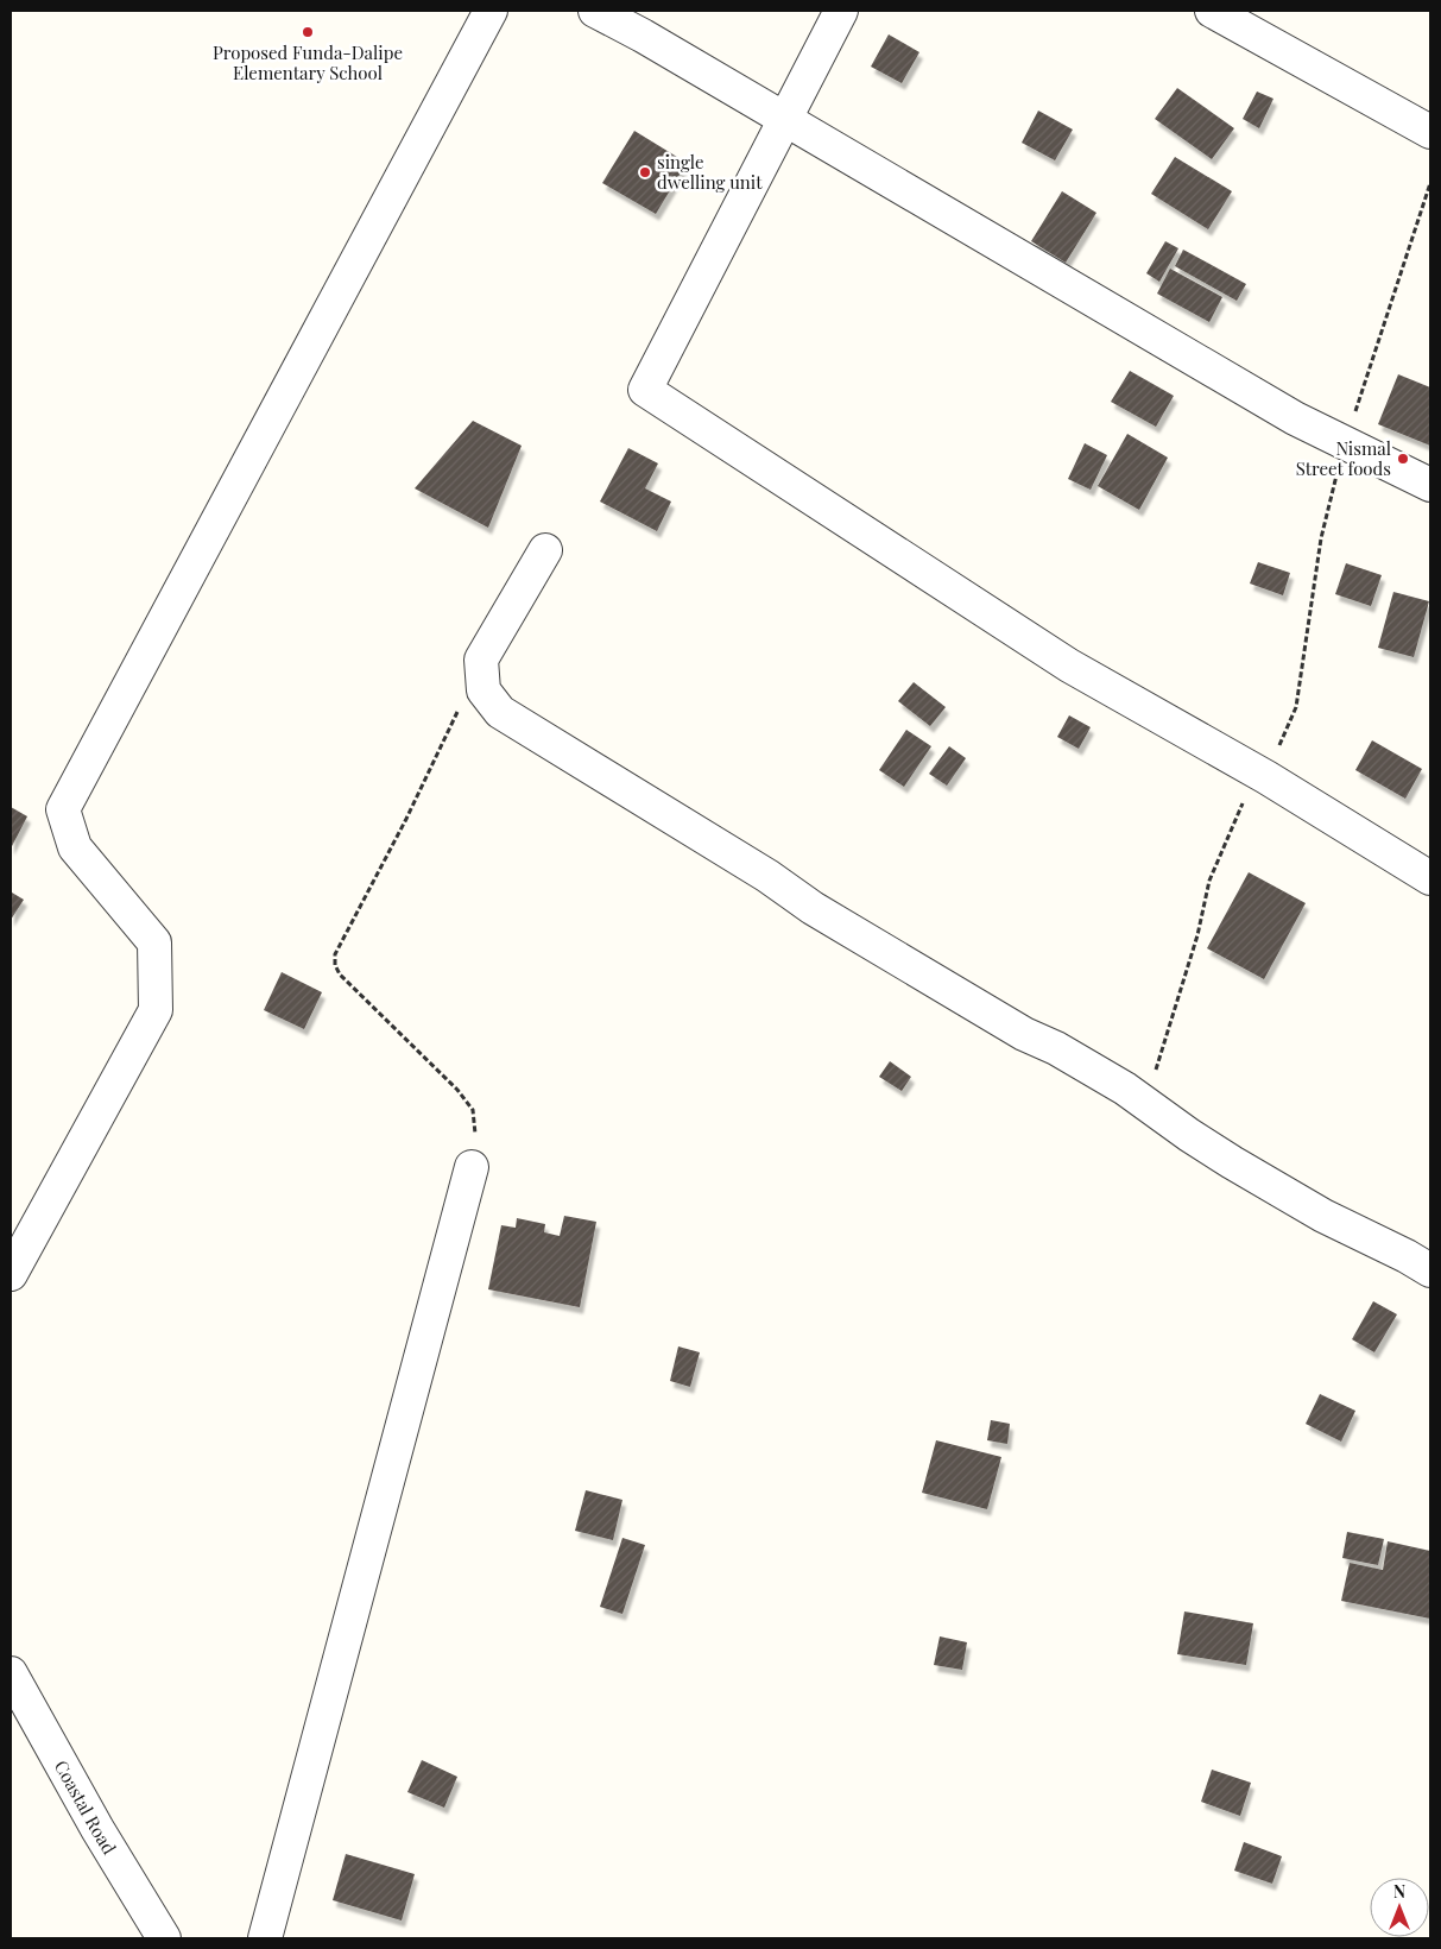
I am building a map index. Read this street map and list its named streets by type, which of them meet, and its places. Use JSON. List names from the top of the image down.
{
  "streets": {
    "street": ["Coastal Road"]
  },
  "places": ["Proposed Funda-Dalipe Elementary School", "single dwelling unit", "Nismal Street foods"],
  "north": "top"
}
